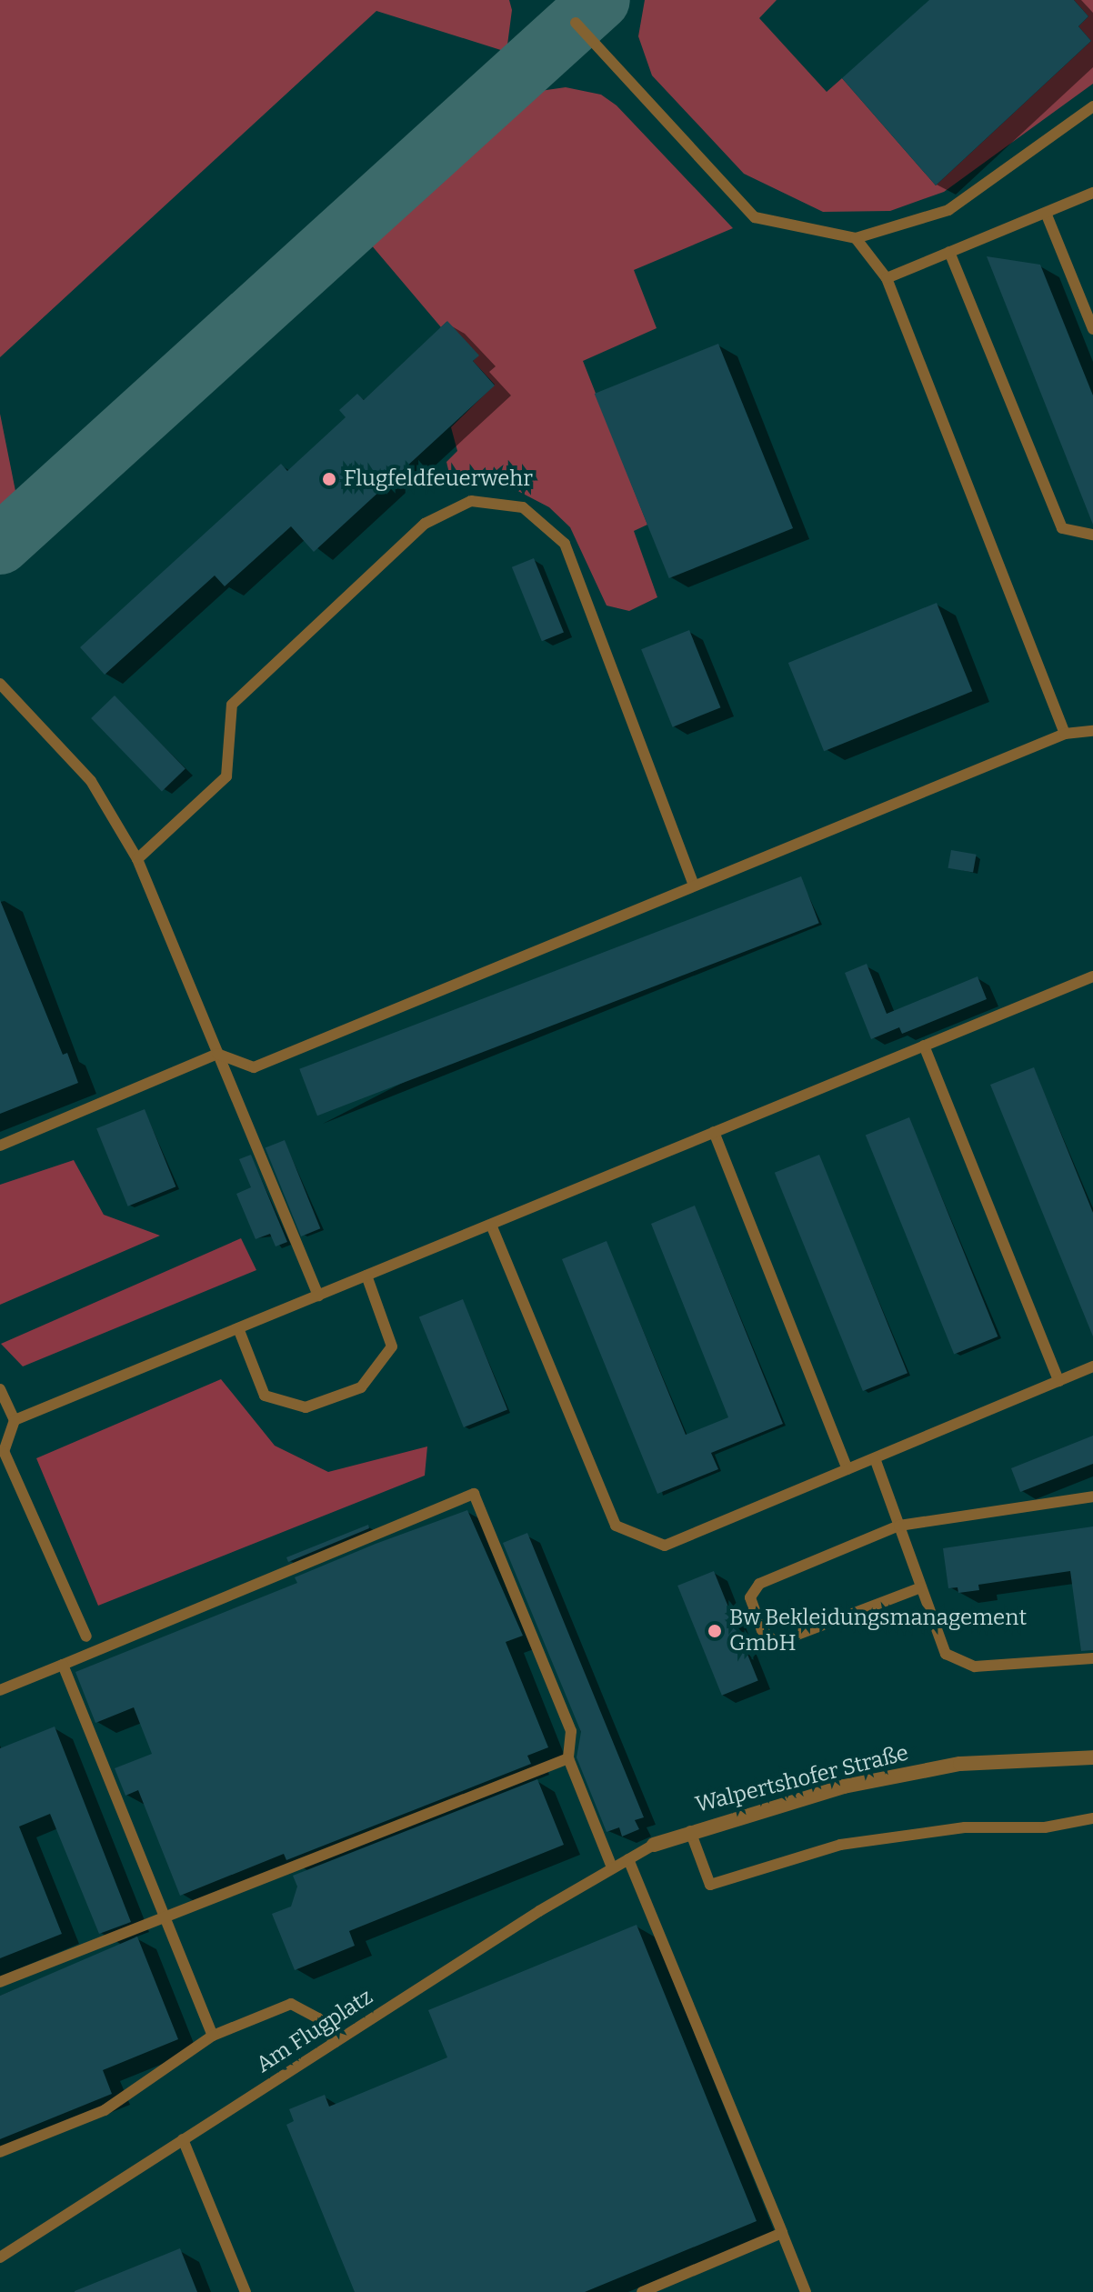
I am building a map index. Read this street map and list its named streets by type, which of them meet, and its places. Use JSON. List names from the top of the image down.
{
  "streets": {
    "street": ["Walpertshofer Straße"],
    "lane": ["Am Flugplatz"]
  },
  "crossings": [
    ["Walpertshofer Straße", "Am Flugplatz"]
  ],
  "places": ["Flugfeldfeuerwehr", "Bw Bekleidungsmanagement GmbH"]
}
